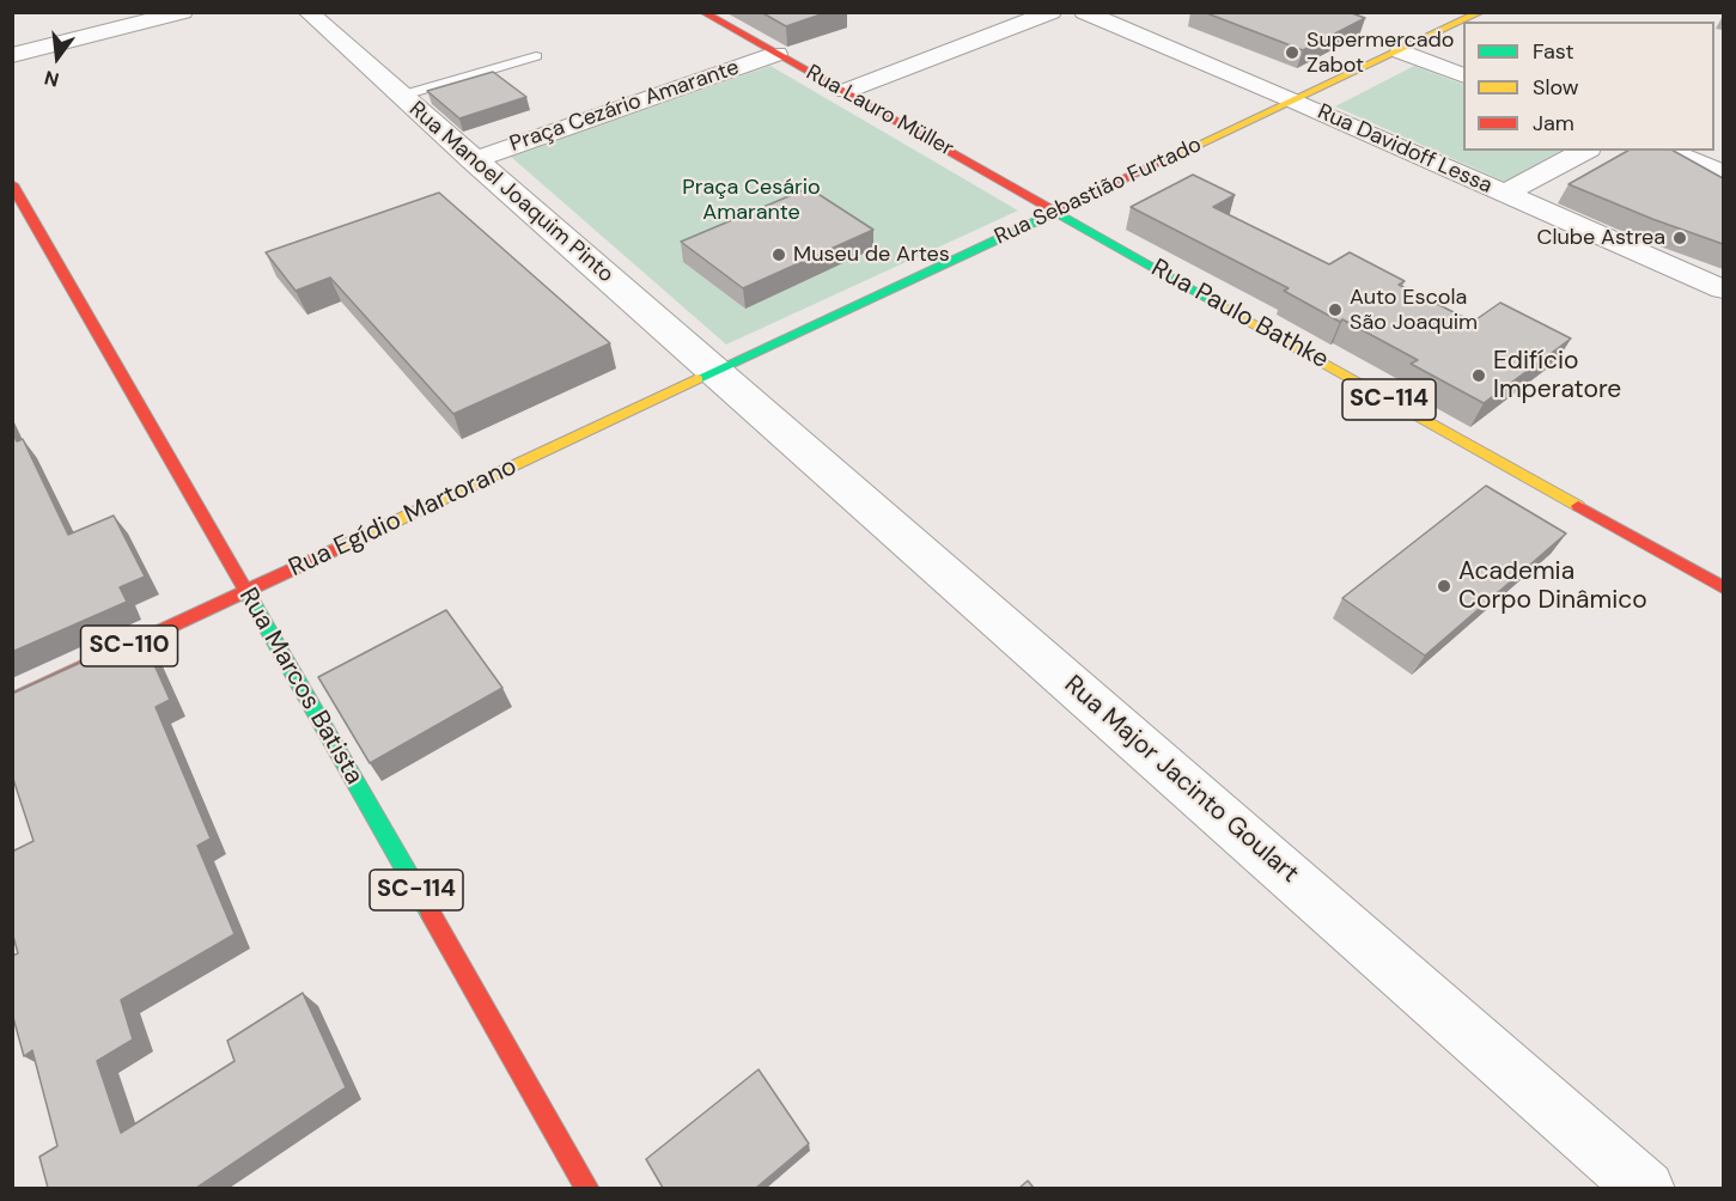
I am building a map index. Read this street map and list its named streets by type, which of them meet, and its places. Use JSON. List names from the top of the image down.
{
  "streets": {
    "main road": [
      "Rua Lauro Müller",
      "Rua Sebastião Furtado",
      "Rua Paulo Bathke",
      "SC-114",
      "Rua Egídio Martorano",
      "SC-110",
      "Rua Marcos Batista"
    ],
    "street": [
      "Praça Cezário Amarante",
      "Rua Davidoff Lessa",
      "Rua Manoel Joaquim Pinto",
      "Rua Major Jacinto Goulart"
    ]
  },
  "crossings": [
    ["Praça Cezário Amarante", "Rua Lauro Müller"],
    ["Praça Cezário Amarante", "Rua Manoel Joaquim Pinto"],
    ["Rua Lauro Müller", "Rua Sebastião Furtado"],
    ["Rua Lauro Müller", "Rua Paulo Bathke"],
    ["Rua Davidoff Lessa", "Rua Sebastião Furtado"],
    ["Rua Sebastião Furtado", "Rua Manoel Joaquim Pinto"],
    ["Rua Sebastião Furtado", "Rua Paulo Bathke"],
    ["Rua Sebastião Furtado", "Rua Egídio Martorano"],
    ["Rua Sebastião Furtado", "Rua Major Jacinto Goulart"],
    ["Rua Manoel Joaquim Pinto", "Rua Egídio Martorano"],
    ["Rua Manoel Joaquim Pinto", "Rua Major Jacinto Goulart"],
    ["Rua Egídio Martorano", "Rua Marcos Batista"],
    ["Rua Egídio Martorano", "Rua Major Jacinto Goulart"]
  ],
  "parks": ["Praça Cesário Amarante"],
  "places": [
    "Supermercado Zabot",
    "Clube Astrea",
    "Museu de Artes",
    "Auto Escola São Joaquim",
    "Edifício Imperatore",
    "Academia Corpo Dinâmico"
  ],
  "legend": ["Fast", "Slow", "Jam"],
  "north": "bottom"
}
